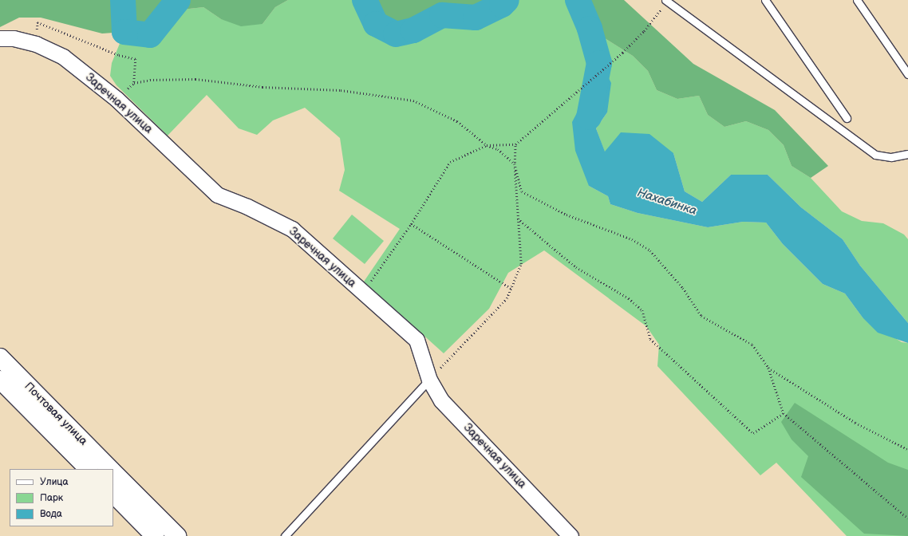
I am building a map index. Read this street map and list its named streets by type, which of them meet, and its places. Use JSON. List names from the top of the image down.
{
  "streets": {
    "main road": ["Почтовая улица"],
    "street": ["Заречная улица"]
  },
  "water": ["Нахабинка"],
  "legend": ["Улица", "Парк", "Вода"]
}
